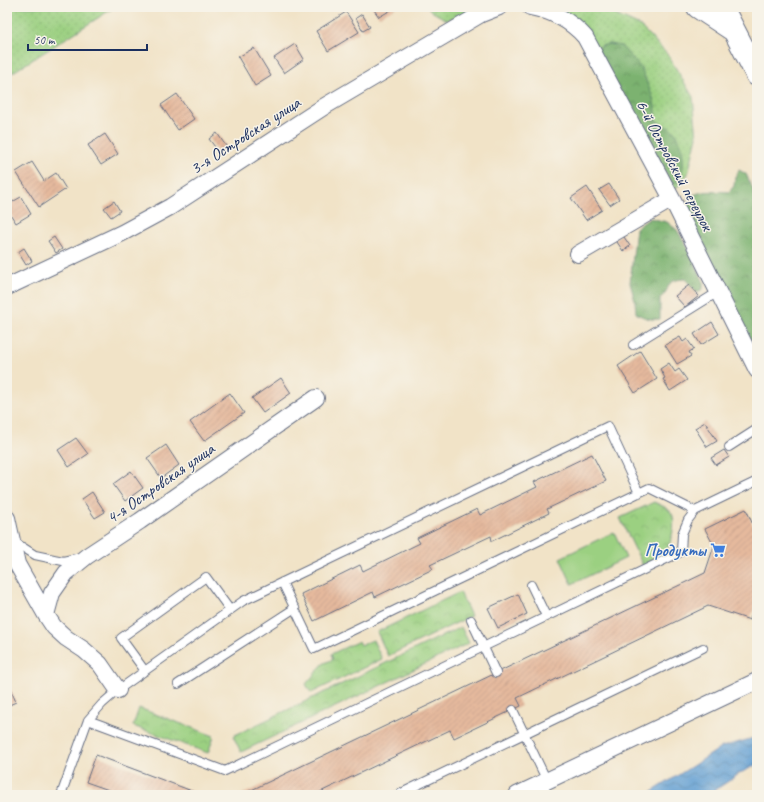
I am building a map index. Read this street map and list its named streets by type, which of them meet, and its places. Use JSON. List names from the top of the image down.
{
  "streets": {
    "street": ["3-я Островская улица", "6-й Островский переулок", "4-я Островская улица"]
  },
  "places": {
    "supermarket": ["Продукты"]
  },
  "scale_bar": "50 m"
}
